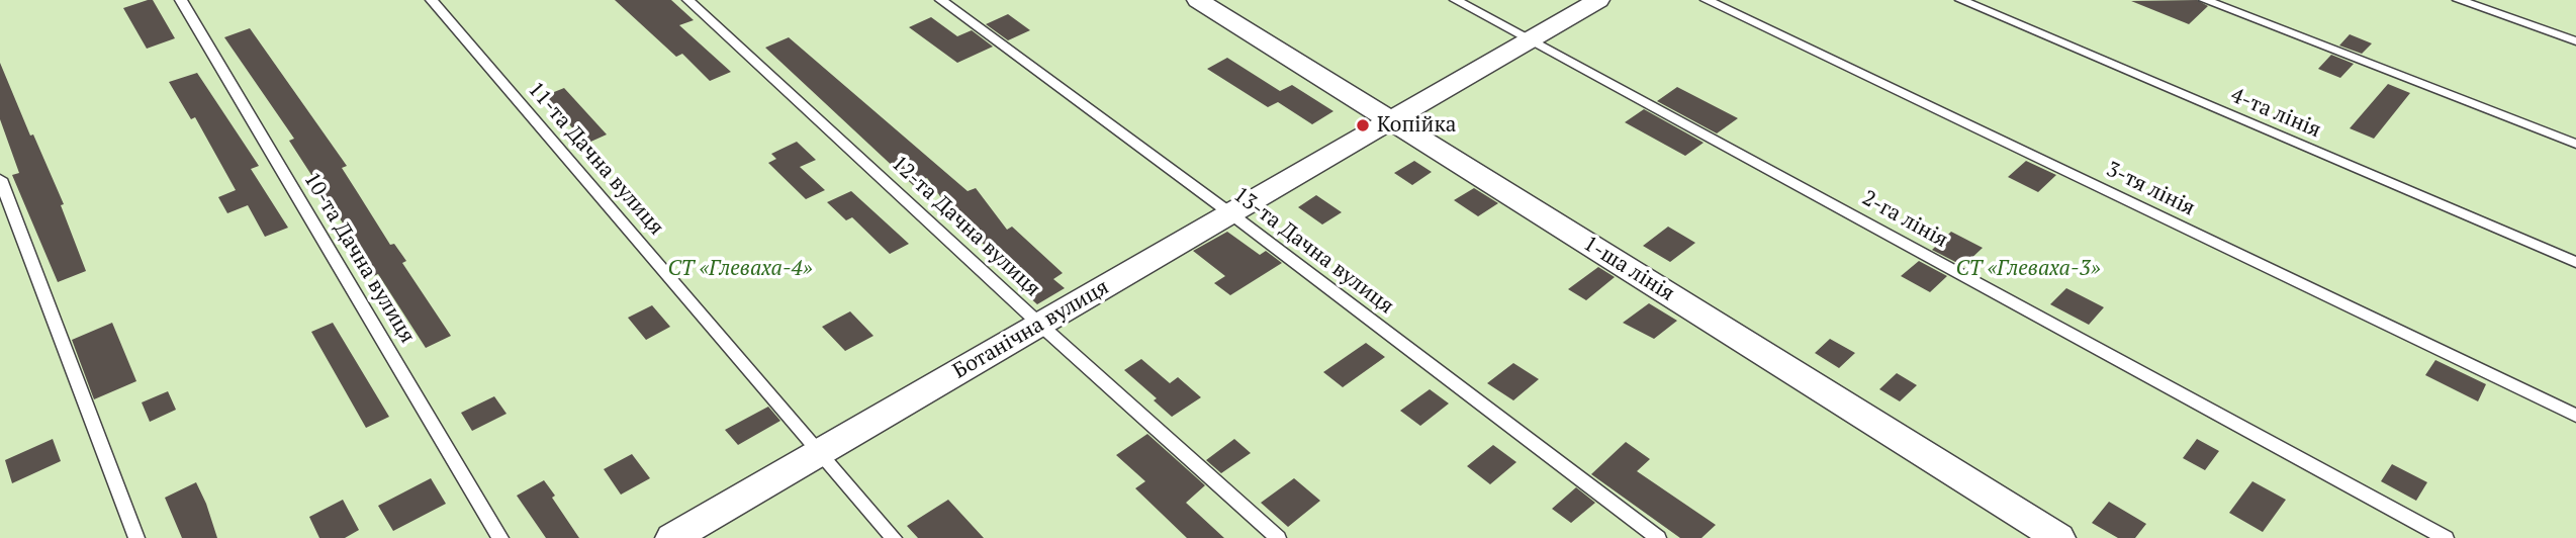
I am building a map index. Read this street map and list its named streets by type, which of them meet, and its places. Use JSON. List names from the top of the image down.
{
  "streets": {
    "street": ["1-ша лінія", "Ботанічна вулиця"],
    "lane": [
      "4-та лінія",
      "11-та Дачна вулиця",
      "3-тя лінія",
      "2-га лінія",
      "12-та Дачна вулиця",
      "13-та Дачна вулиця",
      "10-та Дачна вулиця"
    ]
  },
  "crossings": [
    ["11-та Дачна вулиця", "Ботанічна вулиця"],
    ["2-га лінія", "Ботанічна вулиця"],
    ["12-та Дачна вулиця", "Ботанічна вулиця"],
    ["13-та Дачна вулиця", "Ботанічна вулиця"],
    ["1-ша лінія", "Ботанічна вулиця"]
  ],
  "parks": ["СТ «Глеваха-4»", "СТ «Глеваха-3»"],
  "places": ["Копійка"]
}
